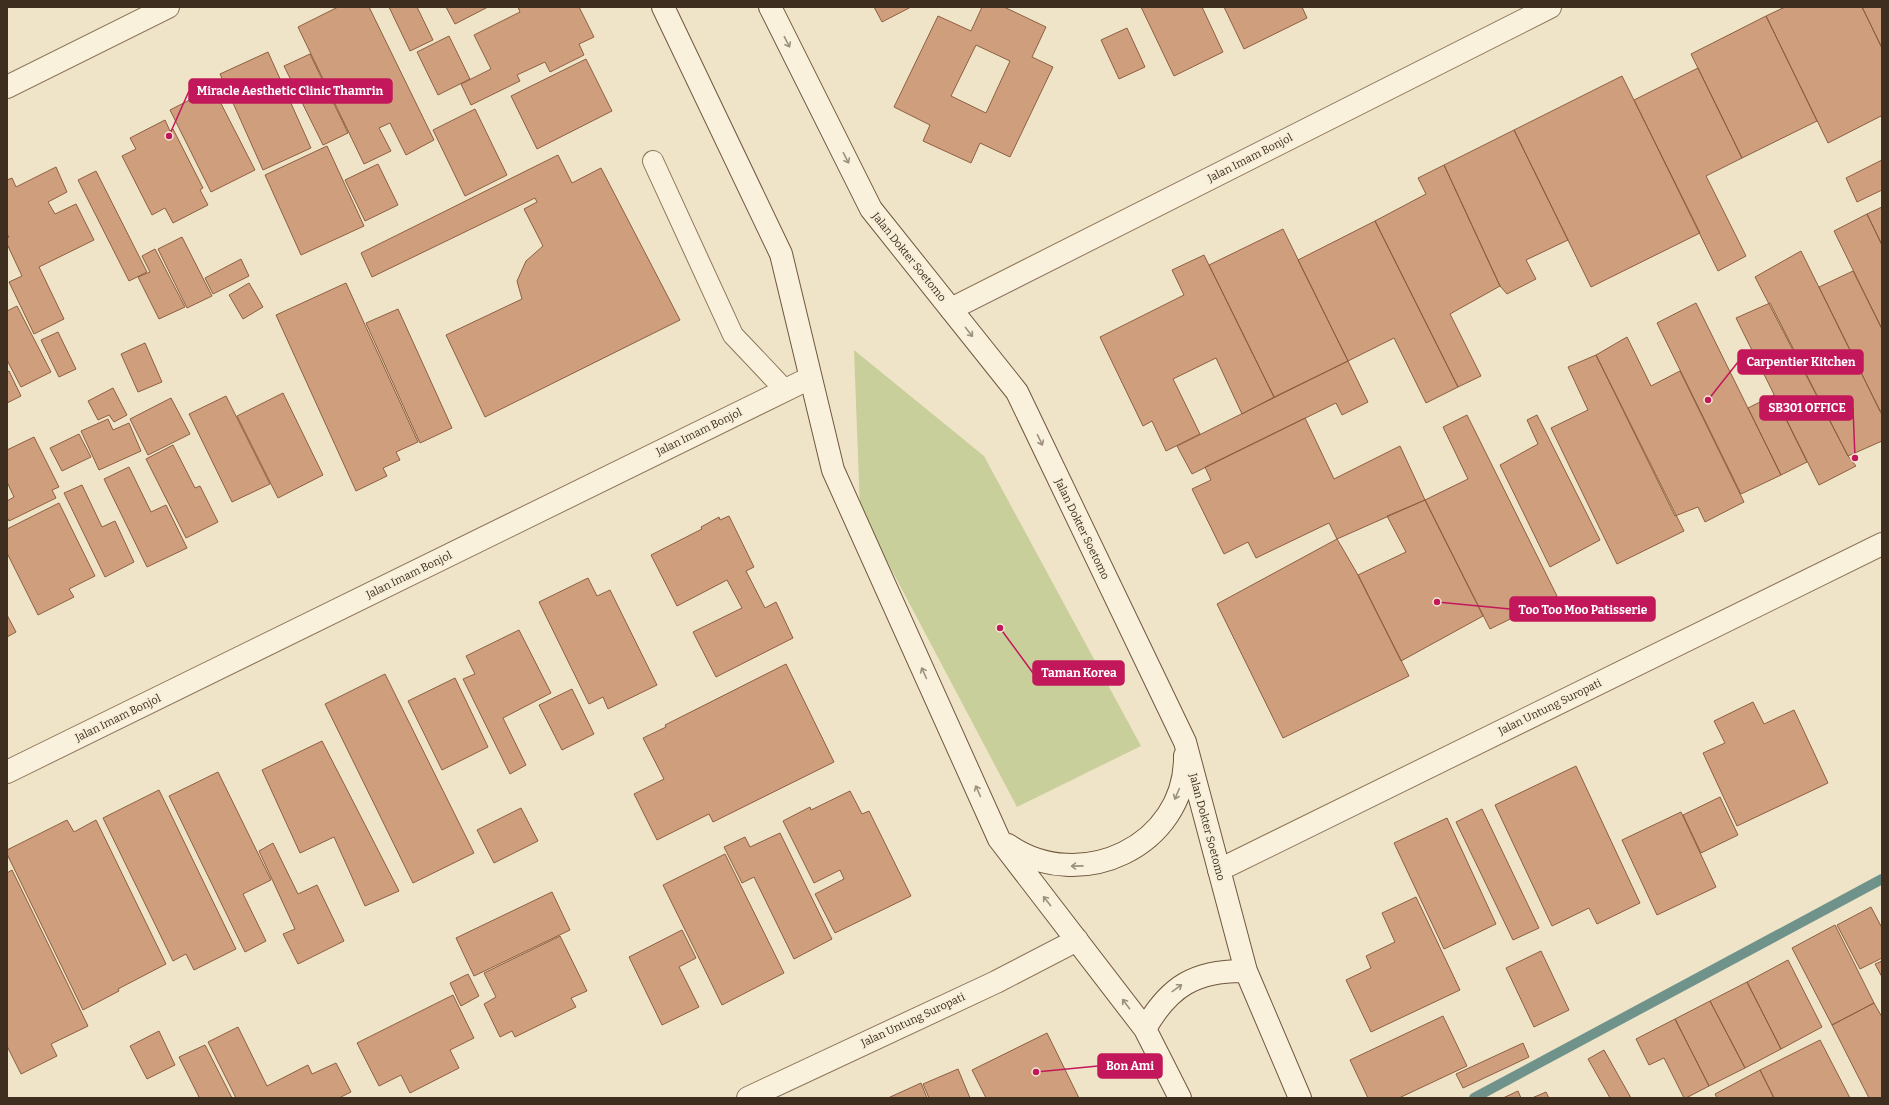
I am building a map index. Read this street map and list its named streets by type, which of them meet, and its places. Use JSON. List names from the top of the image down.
{
  "streets": {
    "main road": ["Jalan Imam Bonjol", "Jalan Dokter Soetomo", "Jalan Untung Suropati"]
  },
  "crossings": [
    ["Jalan Imam Bonjol", "Jalan Dokter Soetomo"],
    ["Jalan Dokter Soetomo", "Jalan Untung Suropati"]
  ],
  "places": [
    "Miracle Aesthetic Clinic Thamrin",
    "Carpentier Kitchen",
    "SB301 OFFICE",
    "Too Too Moo Patisserie",
    "Taman Korea",
    "Bon Ami"
  ]
}
